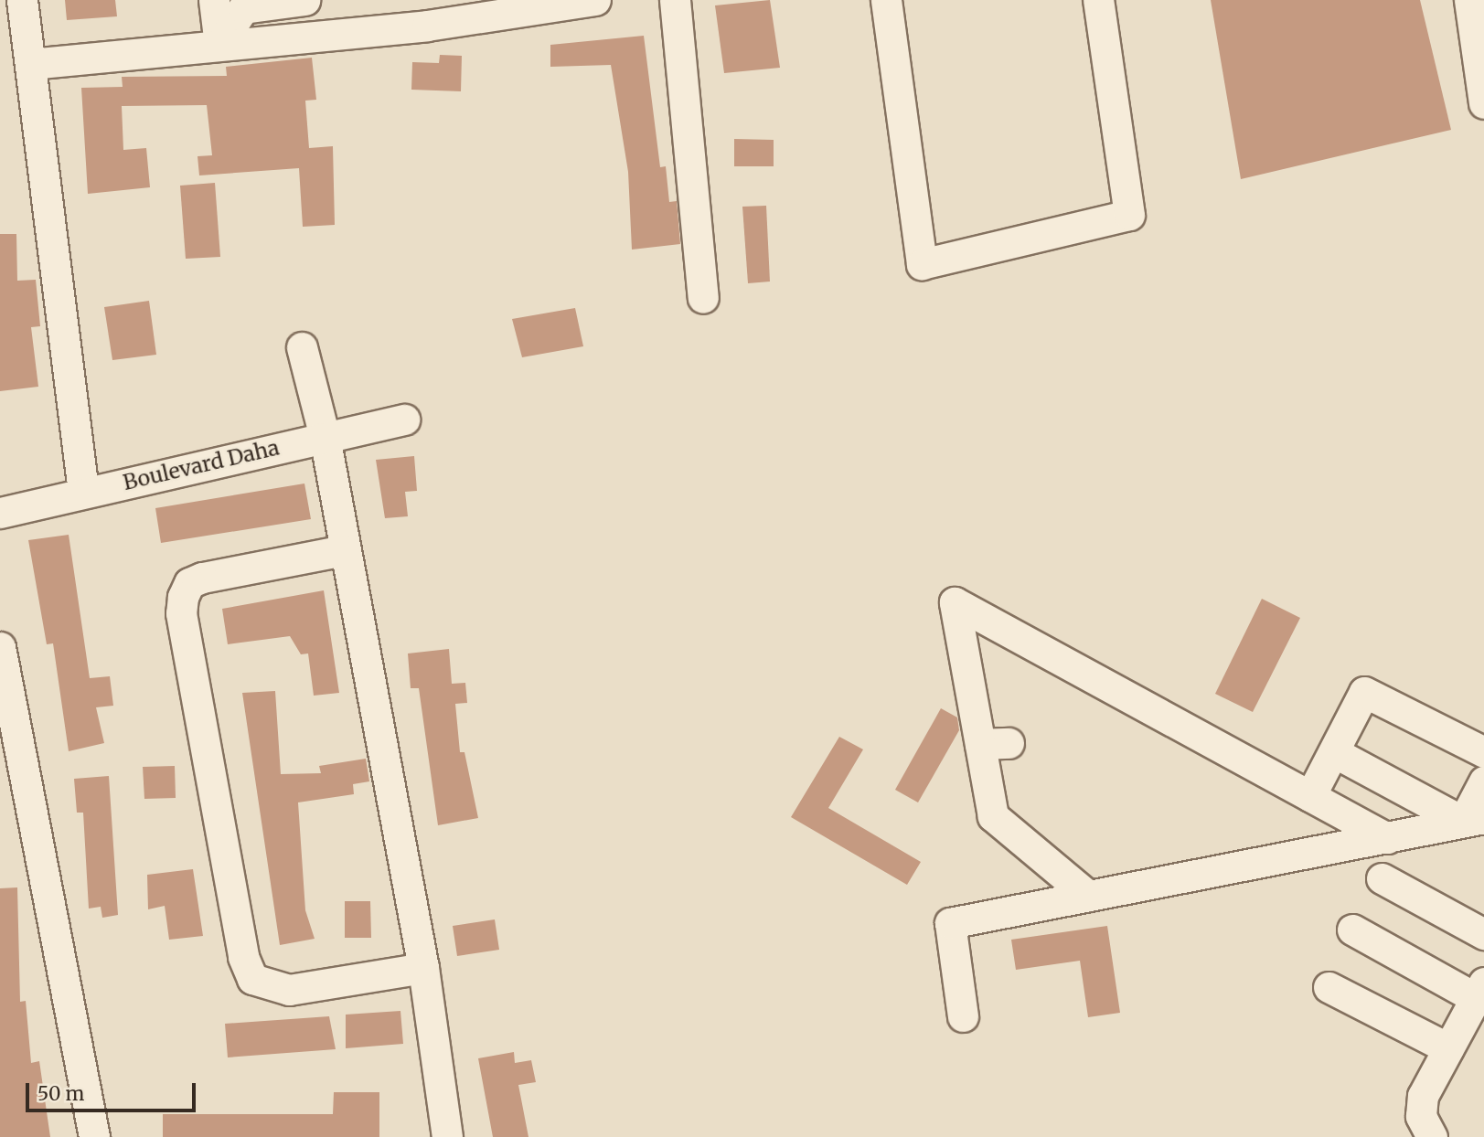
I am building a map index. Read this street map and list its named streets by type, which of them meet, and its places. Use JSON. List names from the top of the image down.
{
  "streets": {
    "street": ["Boulevard Daha"]
  },
  "scale_bar": "50 m"
}
